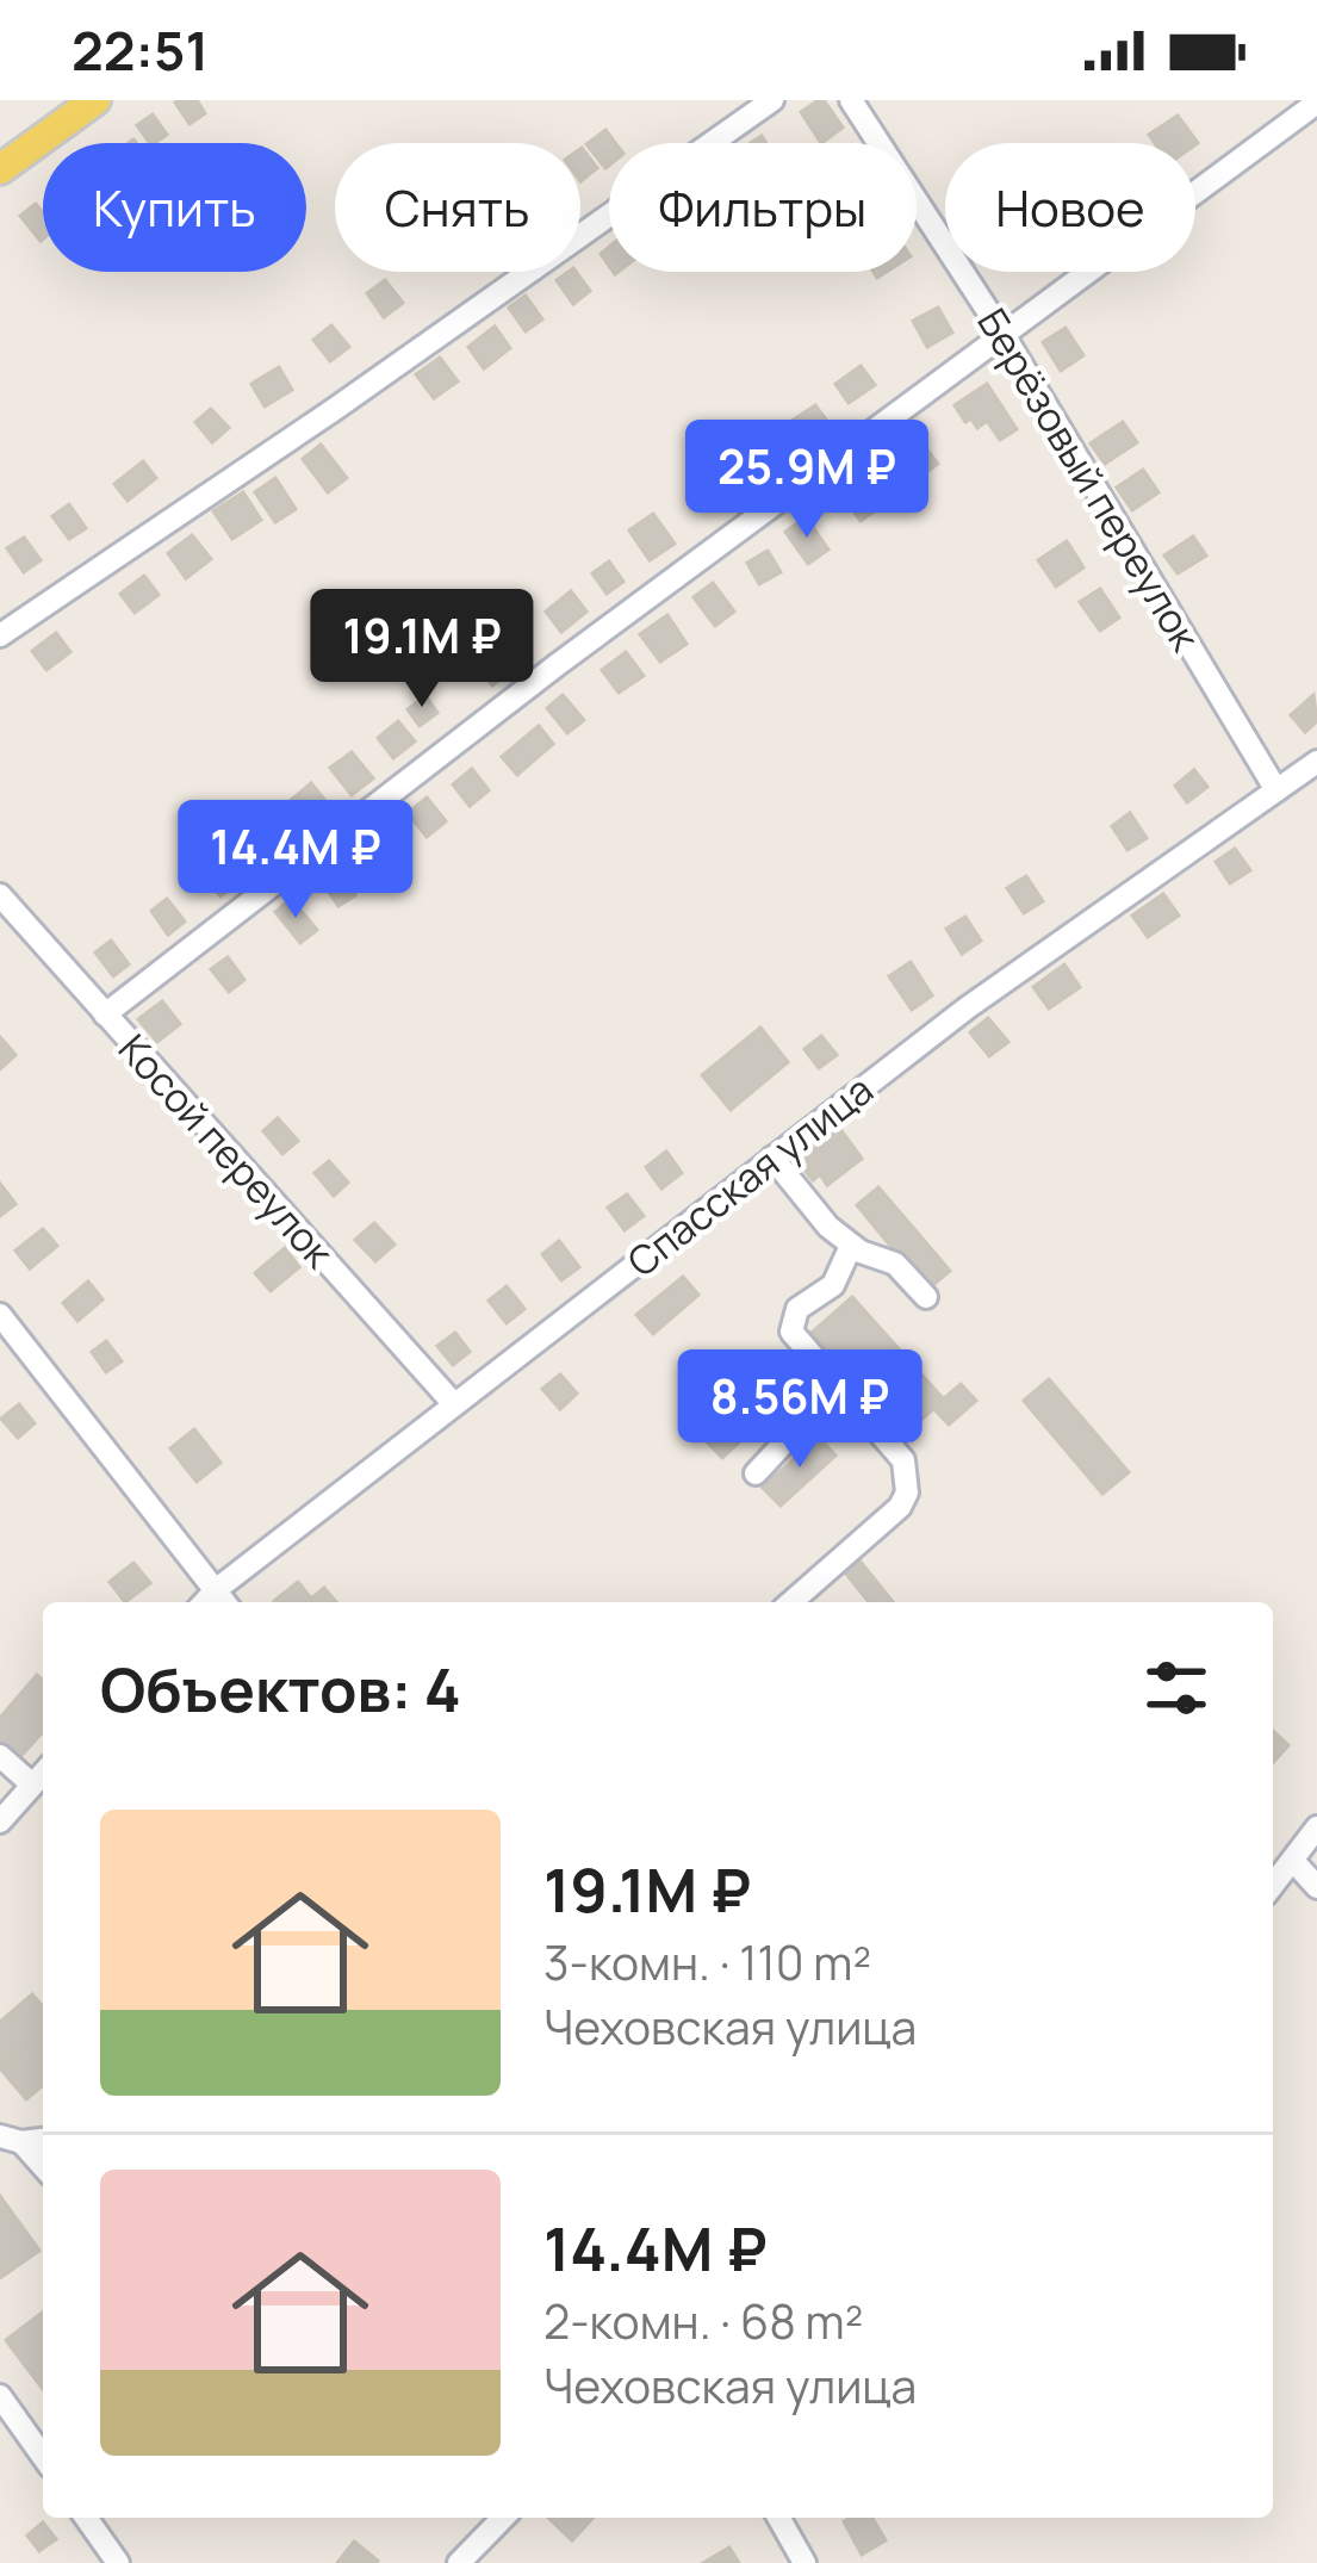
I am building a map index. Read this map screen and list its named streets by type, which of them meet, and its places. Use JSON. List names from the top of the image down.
{
  "streets": {
    "street": ["Берёзовый переулок", "Косой переулок", "Спасская улица"]
  },
  "crossings": [
    ["Берёзовый переулок", "Спасская улица"],
    ["Косой переулок", "Спасская улица"]
  ],
  "page": {
    "status": "22:51",
    "chip": [
      "Купить",
      "Снять",
      "Фильтры",
      "Новое"
    ],
    "price": [
      "25.9M ₽",
      "19.1M ₽",
      "14.4M ₽",
      "8.56M ₽"
    ],
    "heading": "Объектов: 4",
    "list": [
      {
        "name": "19.1M ₽",
        "note": "3-комн. · 110 m² · Чеховская улица"
      },
      {
        "name": "14.4M ₽",
        "note": "2-комн. · 68 m² · Чеховская улица"
      }
    ]
  }
}
